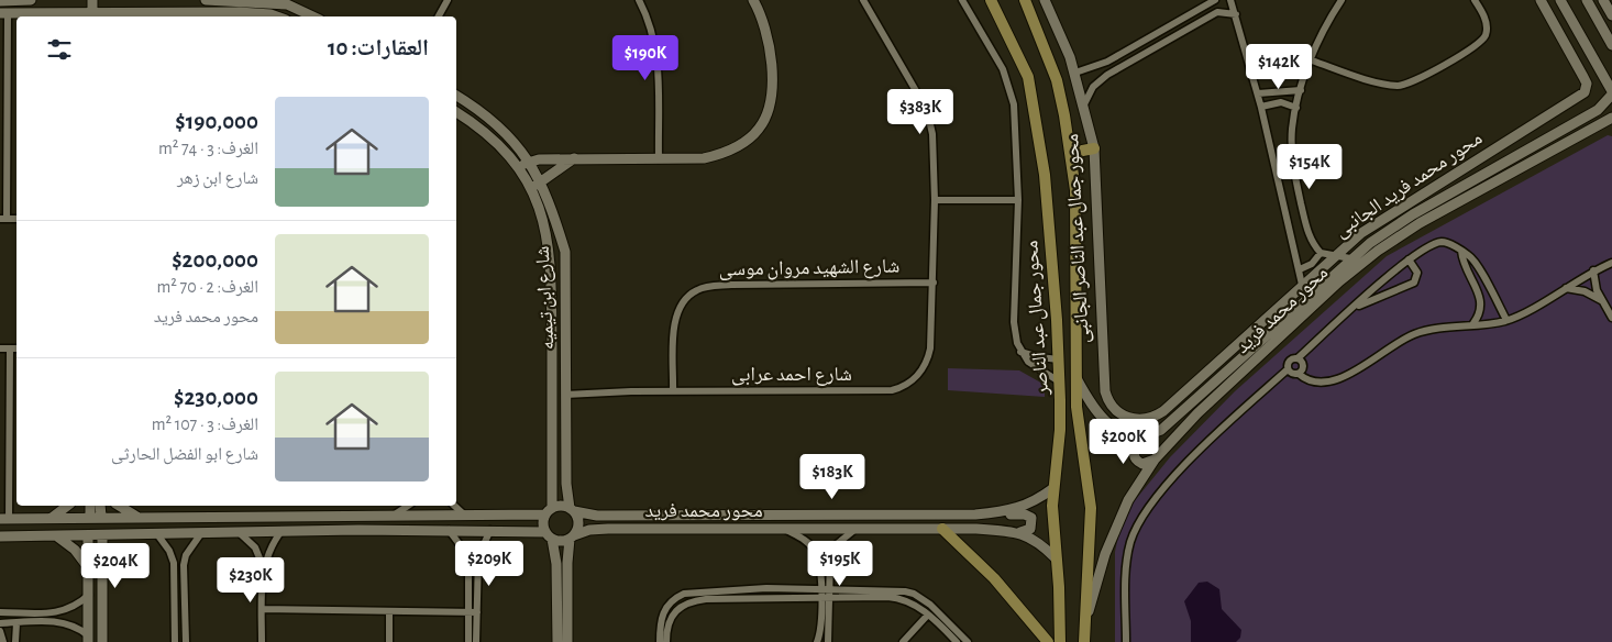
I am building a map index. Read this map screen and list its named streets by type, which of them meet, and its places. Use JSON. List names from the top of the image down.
{
  "streets": {
    "main road": [
      "محور محمد فريد الجانبى",
      "محور جمال عبد الناصر الجانبى",
      "شارع ابن تيميه",
      "محور محمد فريد",
      "محور جمال عبد الناصر"
    ],
    "street": ["شارع الشهيد مروان موسى", "شارع احمد عرابى"]
  },
  "crossings": [
    ["محور محمد فريد الجانبى", "محور جمال عبد الناصر الجانبى"],
    ["محور جمال عبد الناصر الجانبى", "محور جمال عبد الناصر"],
    ["شارع الشهيد مروان موسى", "شارع احمد عرابى"],
    ["شارع ابن تيميه", "محور محمد فريد"],
    ["شارع ابن تيميه", "شارع احمد عرابى"],
    ["محور محمد فريد", "محور جمال عبد الناصر"]
  ],
  "page": {
    "heading": "العقارات: 10",
    "price": [
      "$190K",
      "$142K",
      "$383K",
      "$154K",
      "$200K",
      "$183K",
      "$209K",
      "$195K",
      "$204K",
      "$230K"
    ],
    "list": [
      {
        "name": "$190,000",
        "note": "الغرف: 3 · 74 m² · شارع ابن زهر"
      },
      {
        "name": "$200,000",
        "note": "الغرف: 2 · 70 m² · محور محمد فريد"
      },
      {
        "name": "$230,000",
        "note": "الغرف: 3 · 107 m² · شارع ابو الفضل الحارثى"
      }
    ]
  }
}
